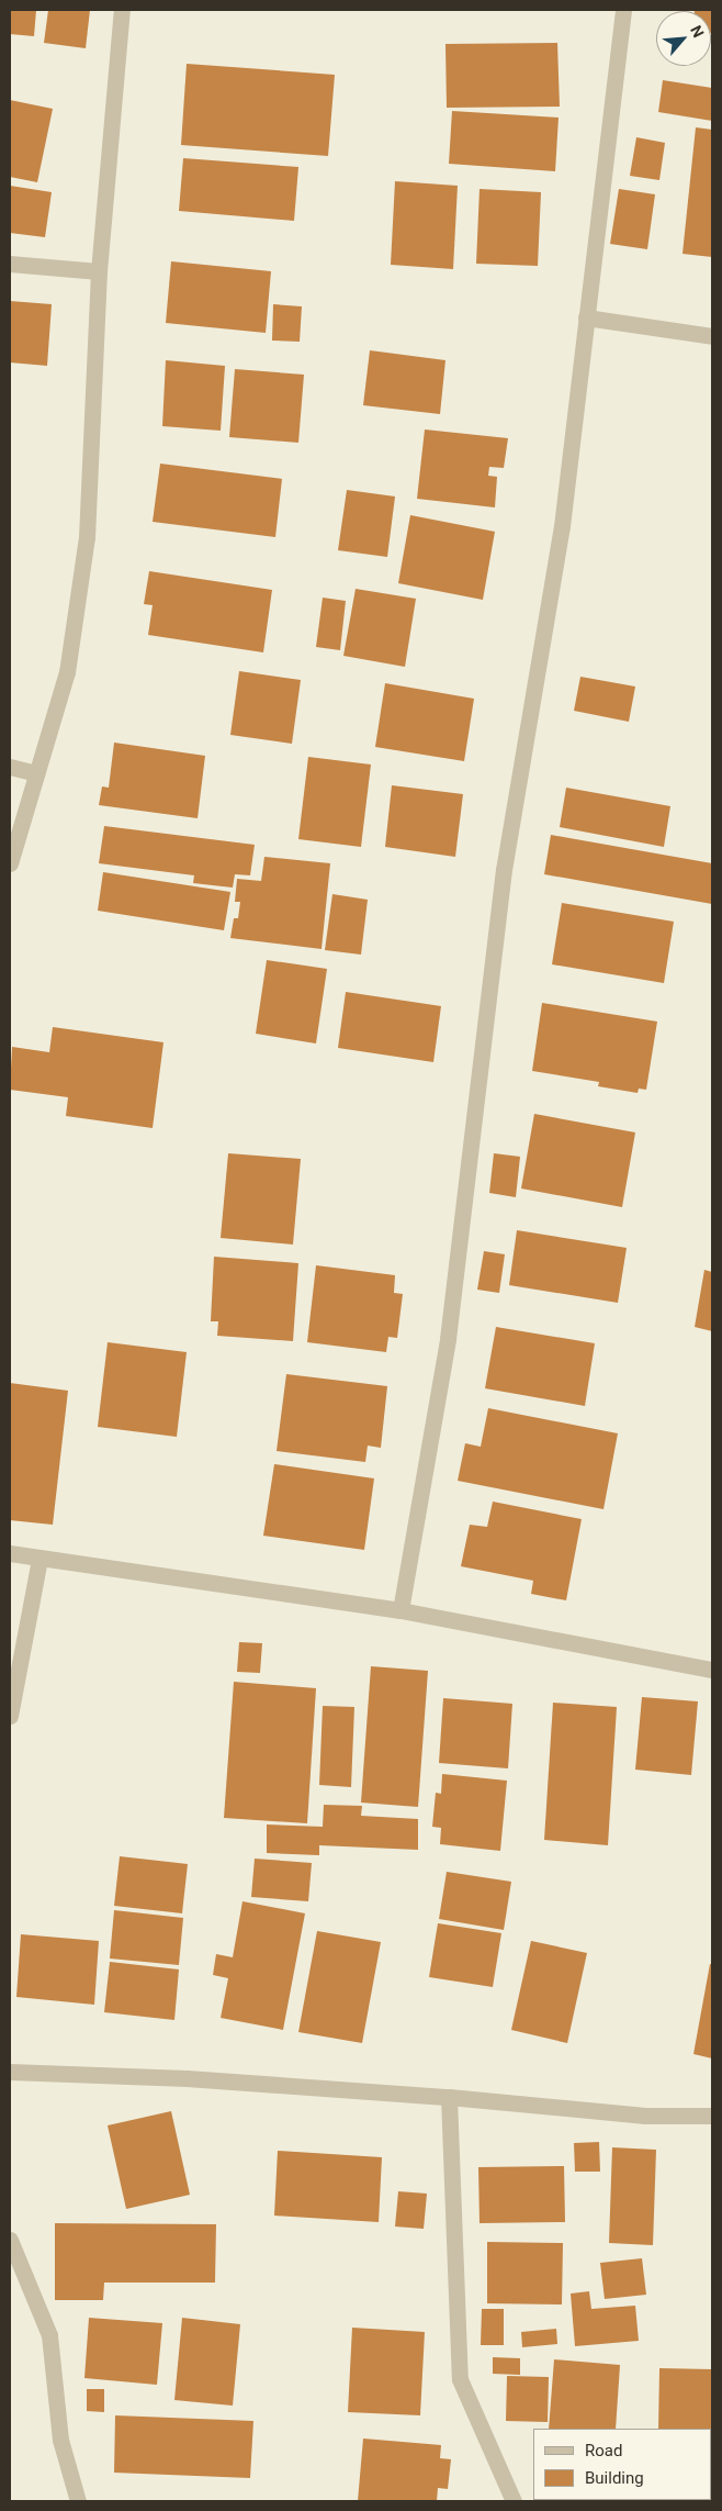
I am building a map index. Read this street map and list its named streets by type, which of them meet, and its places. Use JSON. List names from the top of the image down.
{
  "legend": ["Road", "Building"],
  "north": "top right"
}
